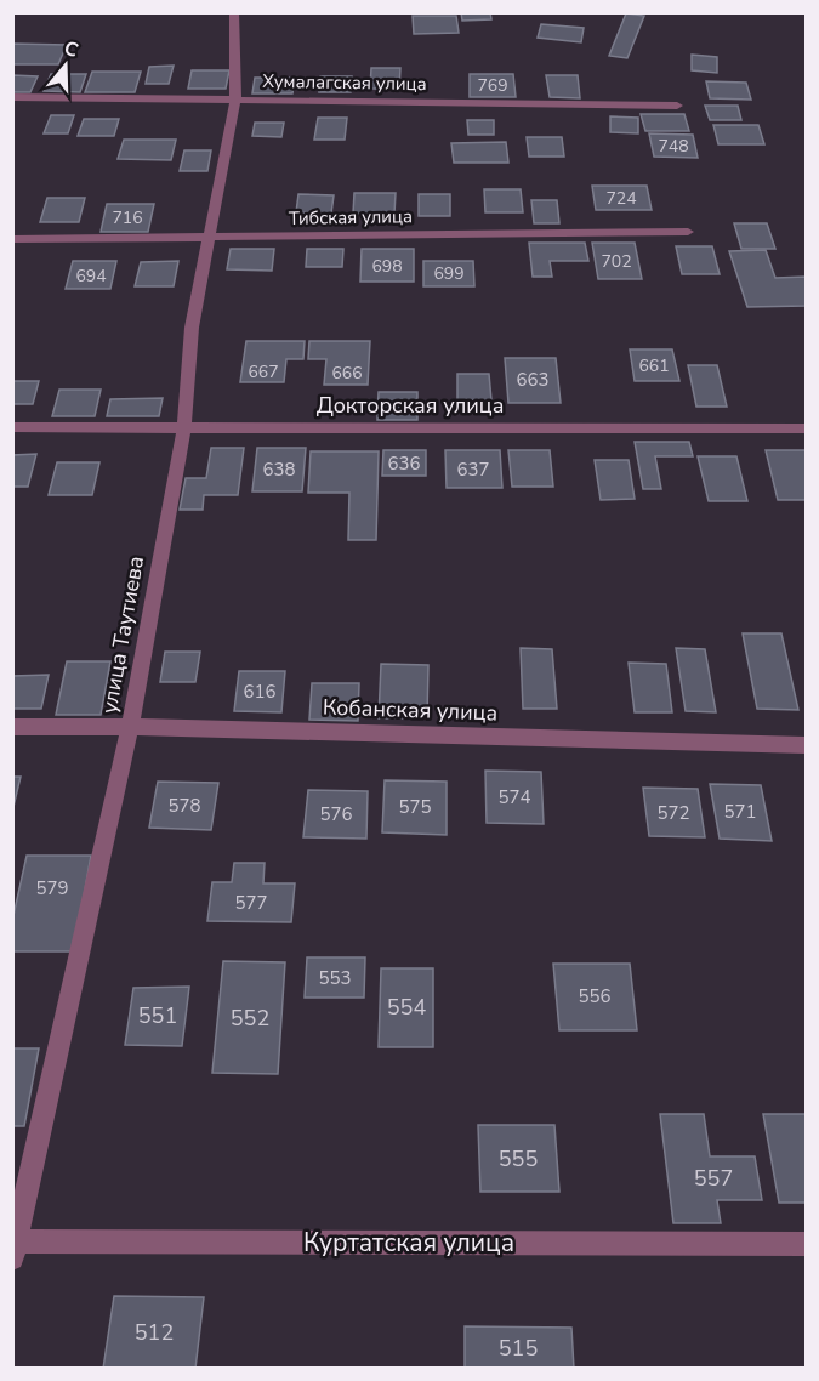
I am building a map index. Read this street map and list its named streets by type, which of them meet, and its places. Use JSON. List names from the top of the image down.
{
  "streets": {
    "street": [
      "Хумалагская улица",
      "Тибская улица",
      "Докторская улица",
      "улица Таутиева",
      "Кобанская улица",
      "Куртатская улица"
    ]
  },
  "crossings": [
    ["Хумалагская улица", "улица Таутиева"],
    ["Тибская улица", "улица Таутиева"],
    ["Докторская улица", "улица Таутиева"],
    ["улица Таутиева", "Кобанская улица"],
    ["улица Таутиева", "Куртатская улица"]
  ],
  "house_numbers": [
    "769",
    "748",
    "724",
    "716",
    "702",
    "698",
    "699",
    "694",
    "661",
    "667",
    "666",
    "663",
    "636",
    "638",
    "637",
    "616",
    "574",
    "578",
    "575",
    "571",
    "572",
    "576",
    "579",
    "577",
    "553",
    "556",
    "554",
    "551",
    "552",
    "555",
    "557",
    "512",
    "515"
  ],
  "north": "top"
}
